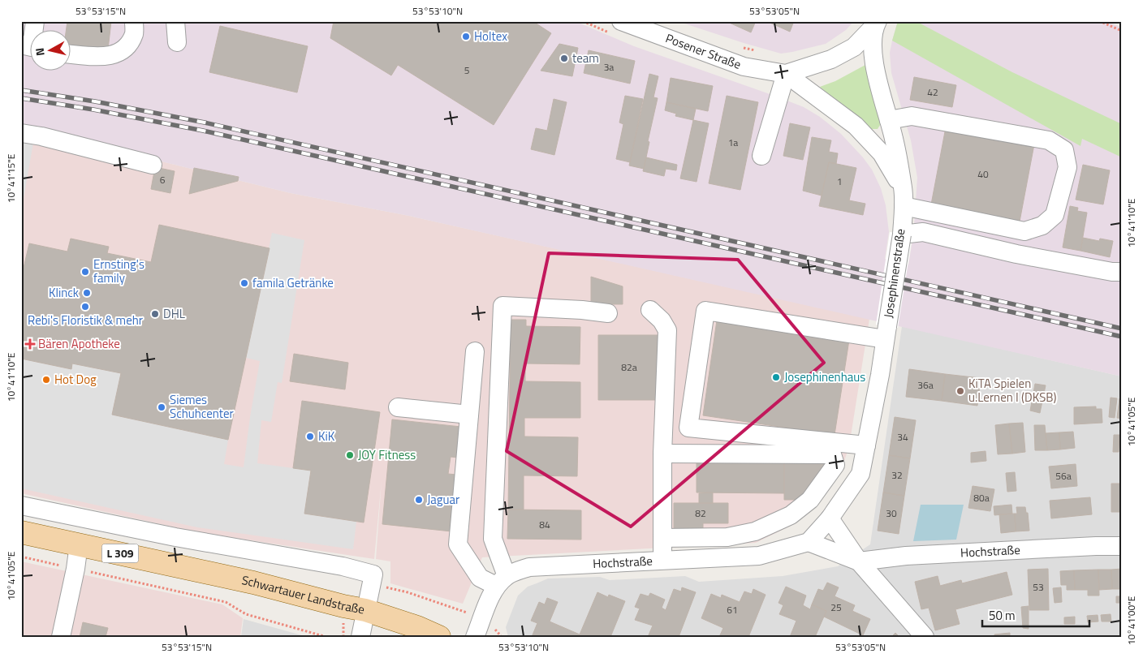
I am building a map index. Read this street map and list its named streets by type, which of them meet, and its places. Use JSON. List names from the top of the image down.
{
  "streets": {
    "main road": ["L 309", "Schwartauer Landstraße"],
    "street": ["Posener Straße", "Josephinenstraße", "Hochstraße"]
  },
  "crossings": [
    ["Posener Straße", "Josephinenstraße"],
    ["L 309", "Schwartauer Landstraße"]
  ],
  "places": {
    "other": [
      "Holtex",
      "team",
      "Ernsting's family",
      "famila Getränke",
      "Klinck",
      "Rebi's Floristik & mehr",
      "DHL",
      "Josephinenhaus",
      "Hot Dog",
      "KiTA Spielen u.Lernen I (DKSB)",
      "Siemes Schuhcenter",
      "KiK",
      "JOY Fitness",
      "Jaguar"
    ],
    "health": ["Bären Apotheke"]
  },
  "house_numbers": [
    "3a",
    "5",
    "42",
    "1a",
    "40",
    "6",
    "1",
    "82a",
    "36a",
    "34",
    "32",
    "56a",
    "80a",
    "82",
    "30",
    "84",
    "53",
    "25",
    "61"
  ],
  "scale_bar": "50 m",
  "north": "left",
  "coordinates": [
    "53°53'15\"N",
    "53°53'10\"N",
    "53°53'05\"N",
    "10°41'15\"E",
    "10°41'10\"E",
    "10°41'05\"E",
    "10°41'00\"E"
  ]
}
